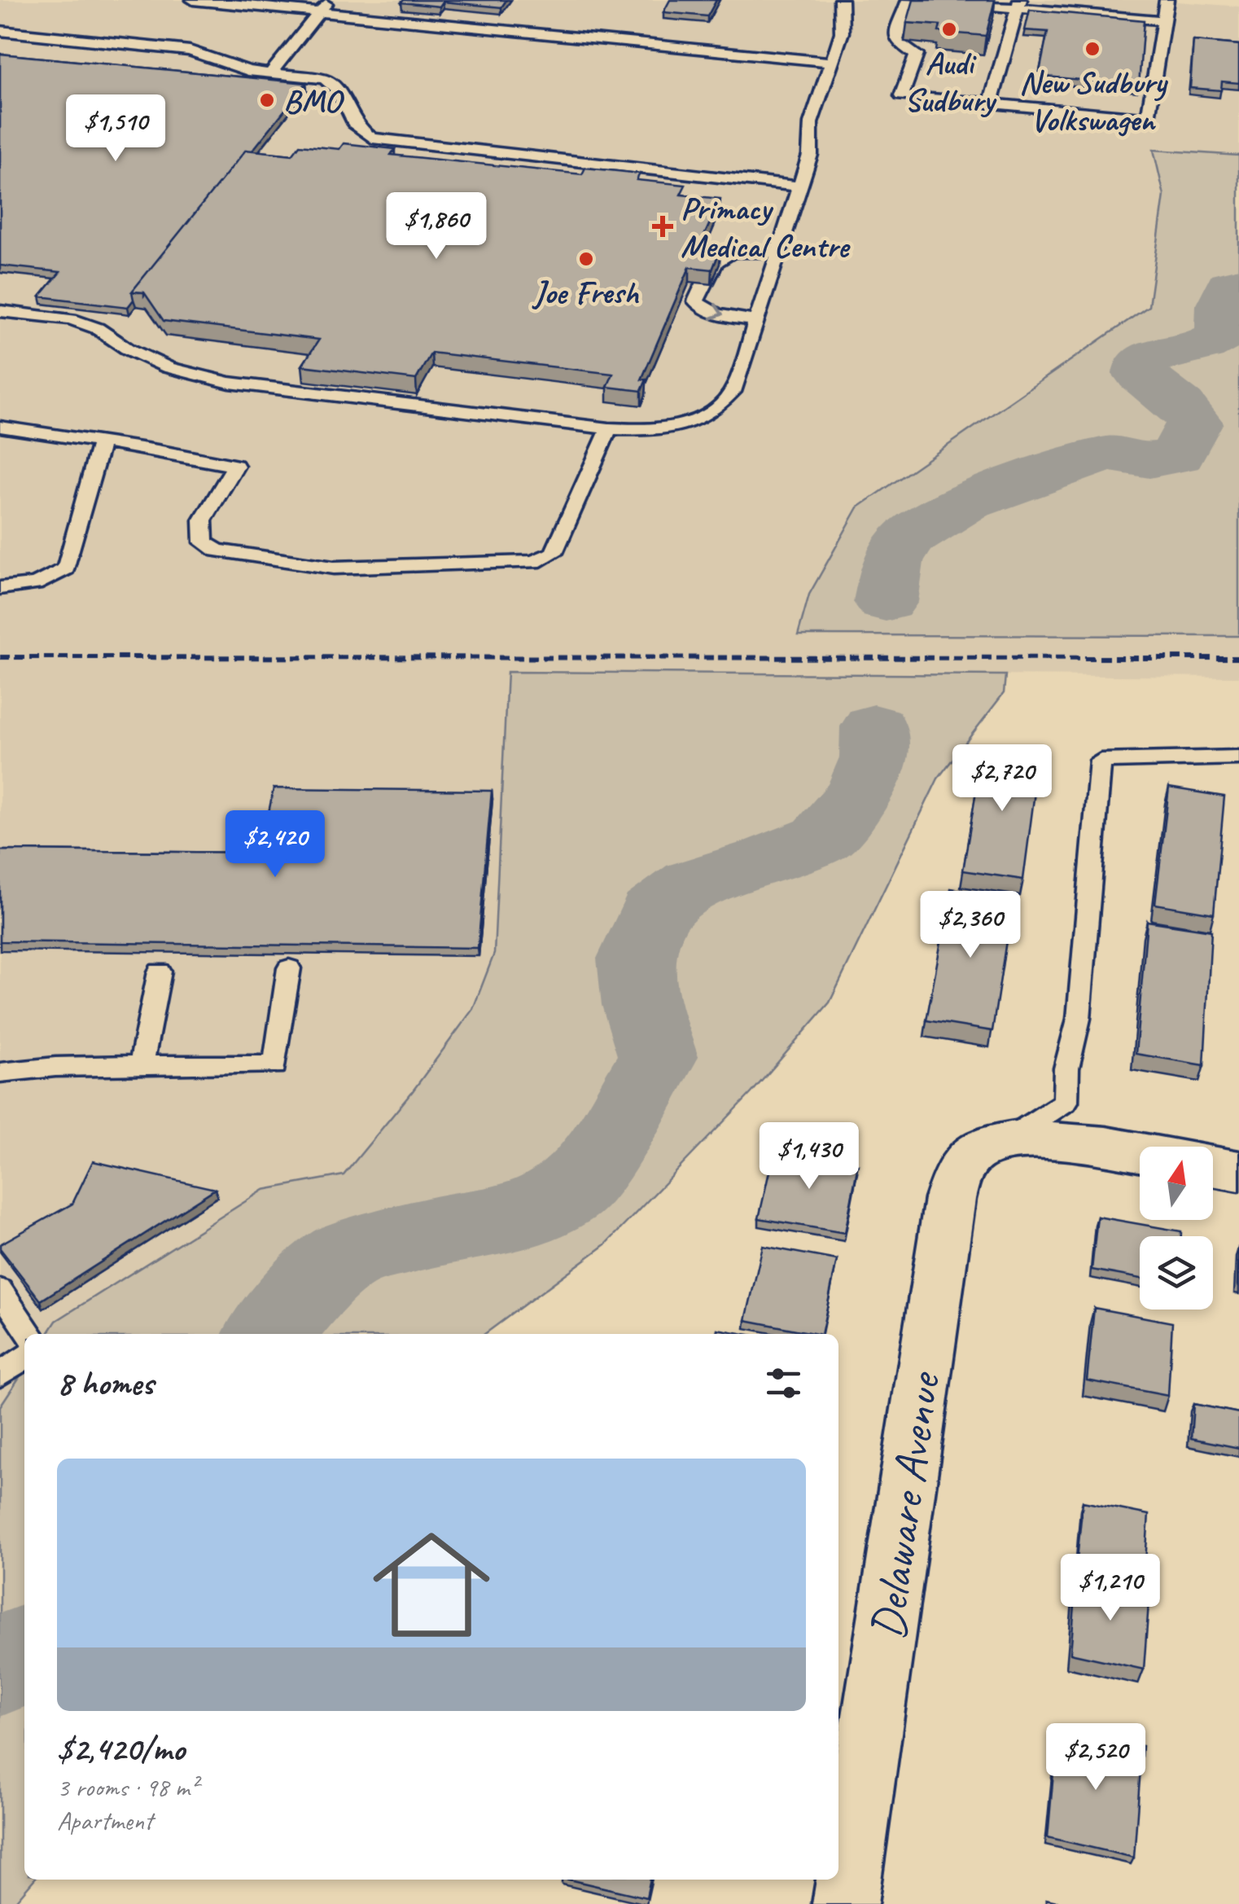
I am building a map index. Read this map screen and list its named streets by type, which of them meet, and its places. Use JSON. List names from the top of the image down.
{
  "streets": {
    "street": ["Delaware Avenue"]
  },
  "places": {
    "other": [
      "Audi Sudbury",
      "New Sudbury Volkswagen",
      "BMO",
      "Joe Fresh"
    ],
    "health": ["Primacy Medical Centre"]
  },
  "north": "top",
  "page": {
    "price": [
      "$1,510",
      "$1,860",
      "$2,720",
      "$2,420",
      "$2,360",
      "$1,430",
      "$1,210",
      "$2,520"
    ],
    "heading": "8 homes",
    "list": [
      {
        "name": "$2,420/mo",
        "note": "3 rooms · 98 m² · Apartment"
      }
    ]
  }
}
